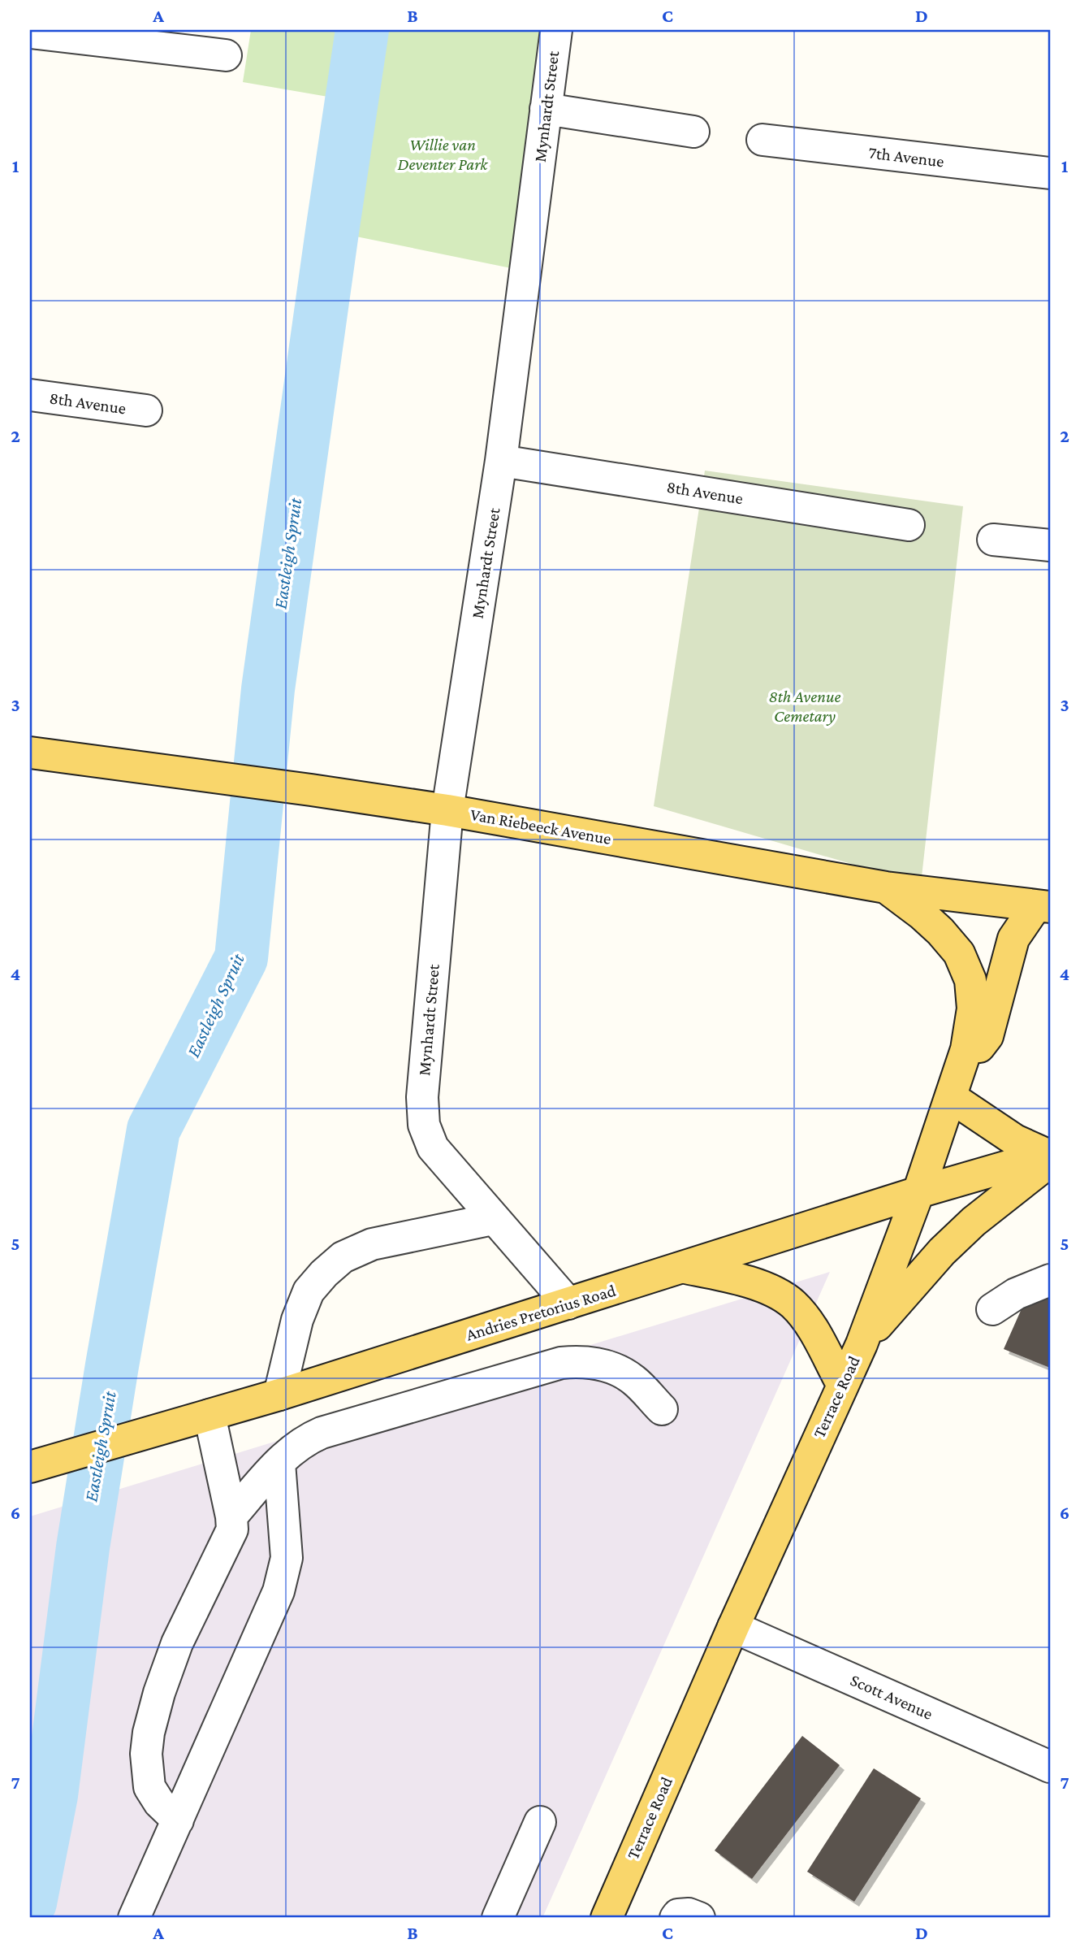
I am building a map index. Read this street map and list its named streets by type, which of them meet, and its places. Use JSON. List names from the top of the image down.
{
  "streets": {
    "main road": ["Van Riebeeck Avenue", "Andries Pretorius Road", "Terrace Road"],
    "street": [
      "Mynhardt Street",
      "7th Avenue",
      "8th Avenue",
      "Scott Avenue"
    ]
  },
  "crossings": [
    ["Mynhardt Street", "8th Avenue"],
    ["Mynhardt Street", "Van Riebeeck Avenue"],
    ["Mynhardt Street", "Andries Pretorius Road"],
    ["Van Riebeeck Avenue", "Terrace Road"],
    ["Andries Pretorius Road", "Terrace Road"],
    ["Terrace Road", "Scott Avenue"]
  ],
  "water": ["Eastleigh Spruit"],
  "parks": ["Willie van Deventer Park", "8th Avenue Cemetary"],
  "grid": {
    "columns": [
      "A",
      "B",
      "C",
      "D"
    ],
    "rows": [
      "1",
      "2",
      "3",
      "4",
      "5",
      "6",
      "7"
    ]
  }
}
